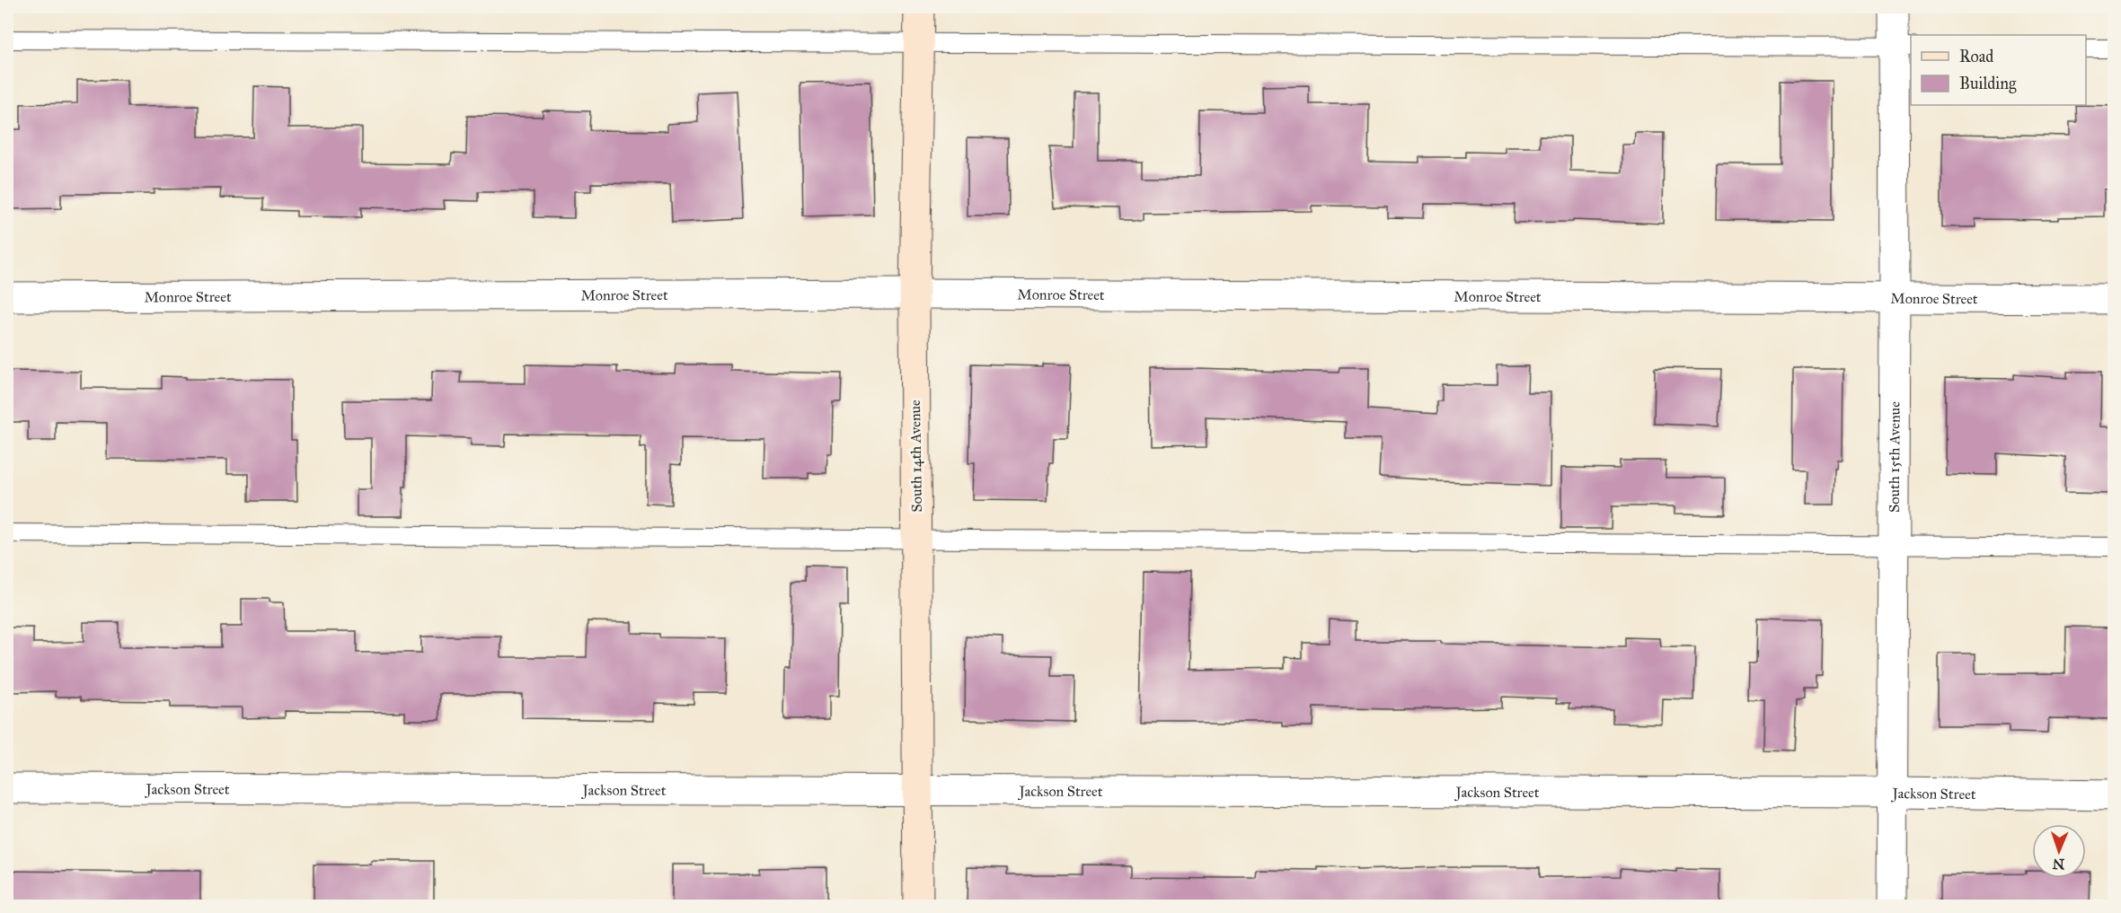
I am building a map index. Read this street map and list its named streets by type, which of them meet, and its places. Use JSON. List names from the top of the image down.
{
  "streets": {
    "street": [
      "Monroe Street",
      "South 14th Avenue",
      "South 15th Avenue",
      "Jackson Street"
    ]
  },
  "crossings": [
    ["Monroe Street", "South 14th Avenue"],
    ["Monroe Street", "South 15th Avenue"],
    ["South 14th Avenue", "Jackson Street"],
    ["South 15th Avenue", "Jackson Street"]
  ],
  "legend": ["Road", "Building"],
  "north": "bottom"
}
